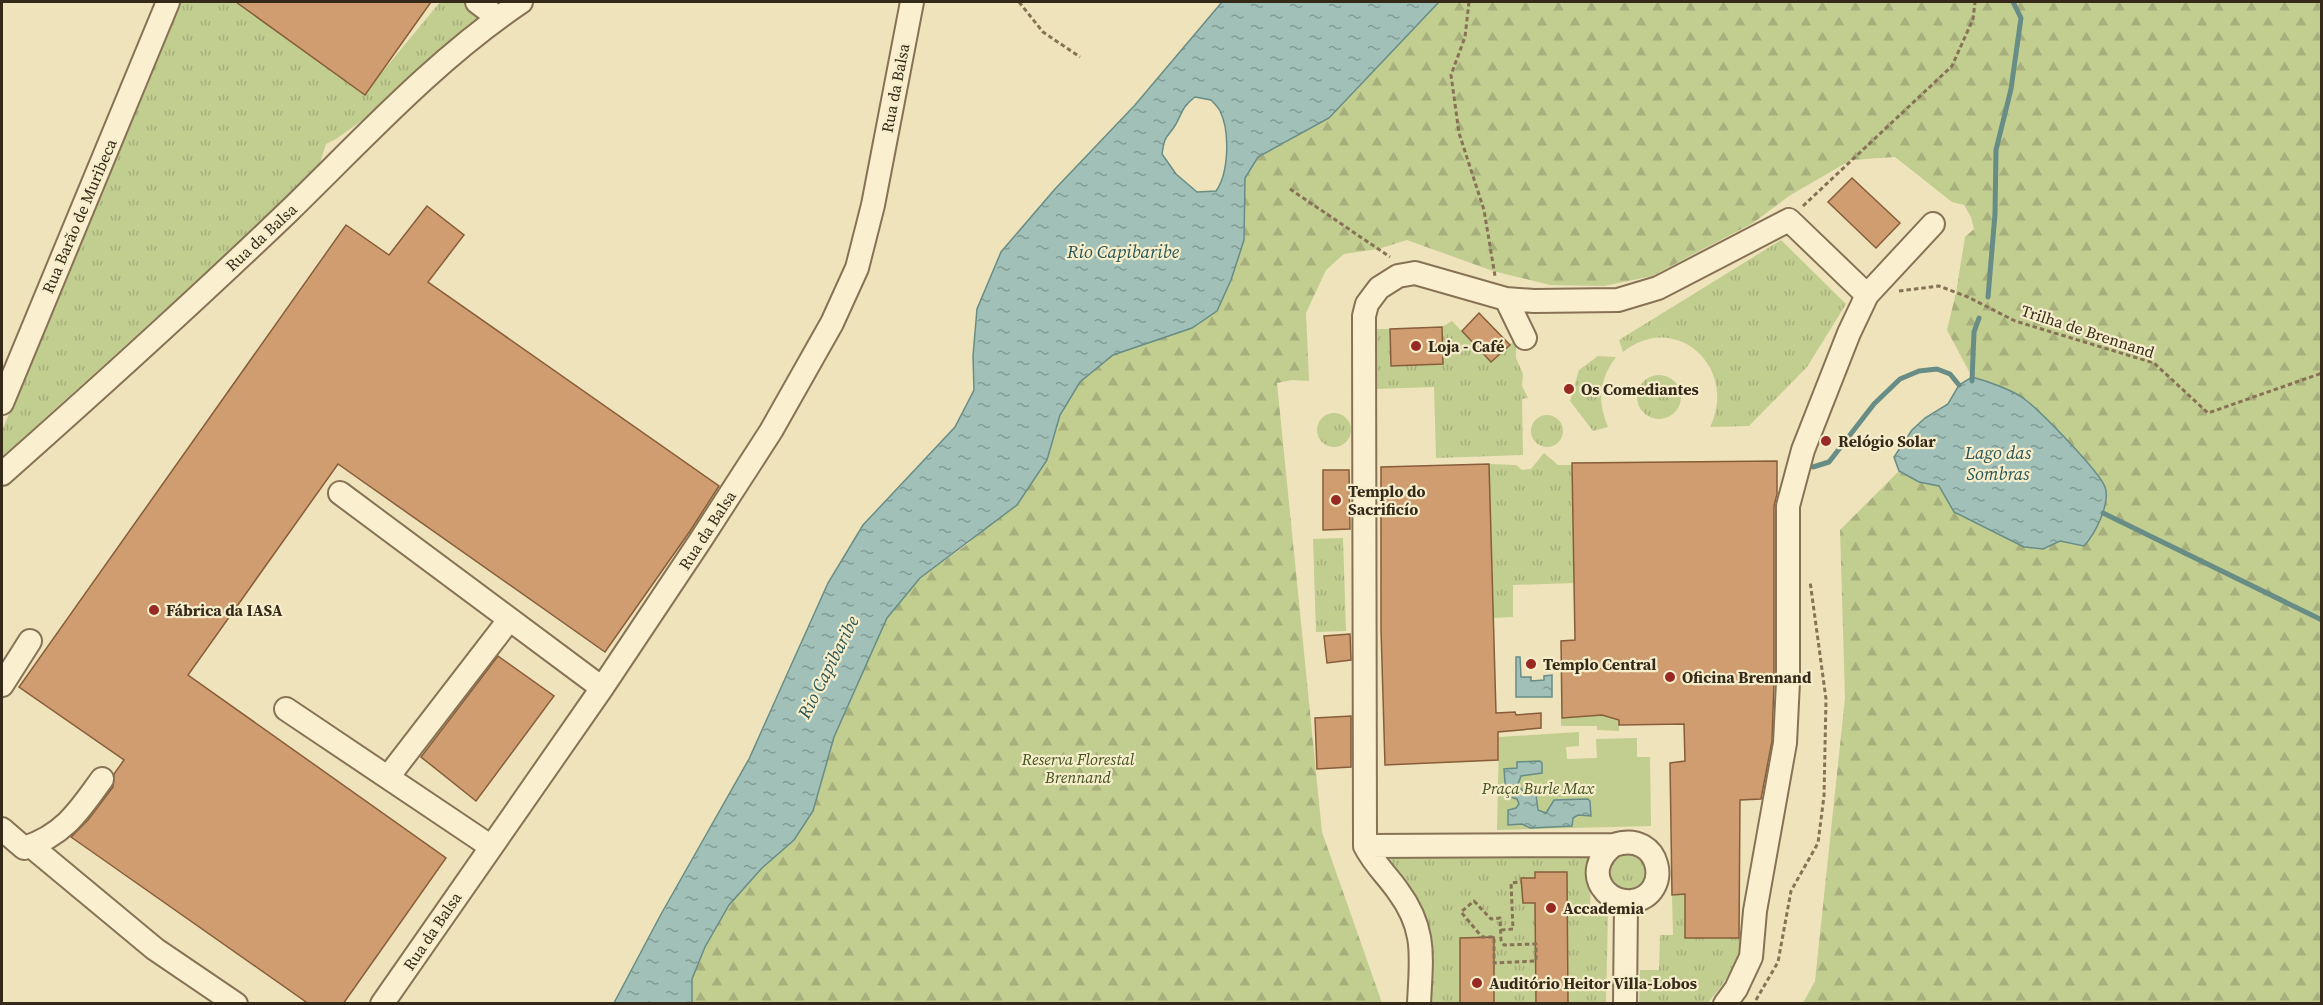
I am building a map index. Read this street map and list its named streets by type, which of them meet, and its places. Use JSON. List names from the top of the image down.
{
  "streets": {
    "street": ["Rua da Balsa", "Rua Barão de Muribeca"],
    "path": ["Trilha de Brennand"]
  },
  "water": ["Rio Capibaribe", "Lago das Sombras"],
  "parks": ["Reserva Florestal Brennand", "Praça Burle Max"],
  "places": [
    "Loja - Café",
    "Os Comediantes",
    "Relógio Solar",
    "Templo do Sacrificío",
    "Fábrica da IASA",
    "Templo Central",
    "Oficina Brennand",
    "Accademia",
    "Auditório Heitor Villa-Lobos"
  ]
}
